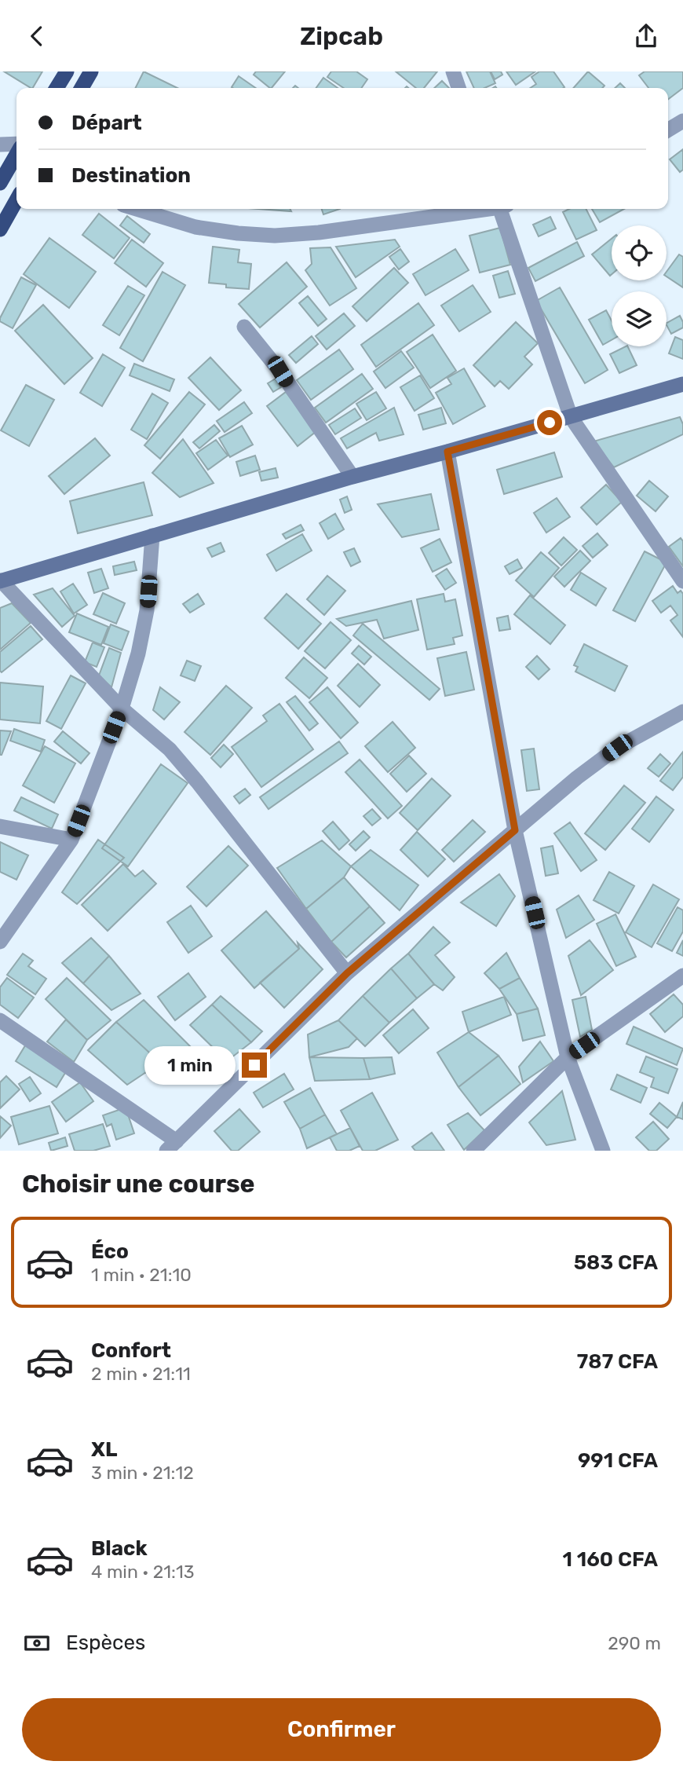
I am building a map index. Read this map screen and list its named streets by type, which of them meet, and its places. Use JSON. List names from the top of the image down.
{
  "page": {
    "header": "Zipcab",
    "banner": ["Départ", "Destination"],
    "bubble": "1 min",
    "heading": "Choisir une course",
    "list": [
      {
        "name": "Éco",
        "note": "1 min · 21:10",
        "value": "583 CFA"
      },
      {
        "name": "Confort",
        "note": "2 min · 21:11",
        "value": "787 CFA"
      },
      {
        "name": "XL",
        "note": "3 min · 21:12",
        "value": "991 CFA"
      },
      {
        "name": "Black",
        "note": "4 min · 21:13",
        "value": "1 160 CFA"
      }
    ],
    "pay": ["Espèces", "290 m"],
    "buttons": "Confirmer"
  }
}
